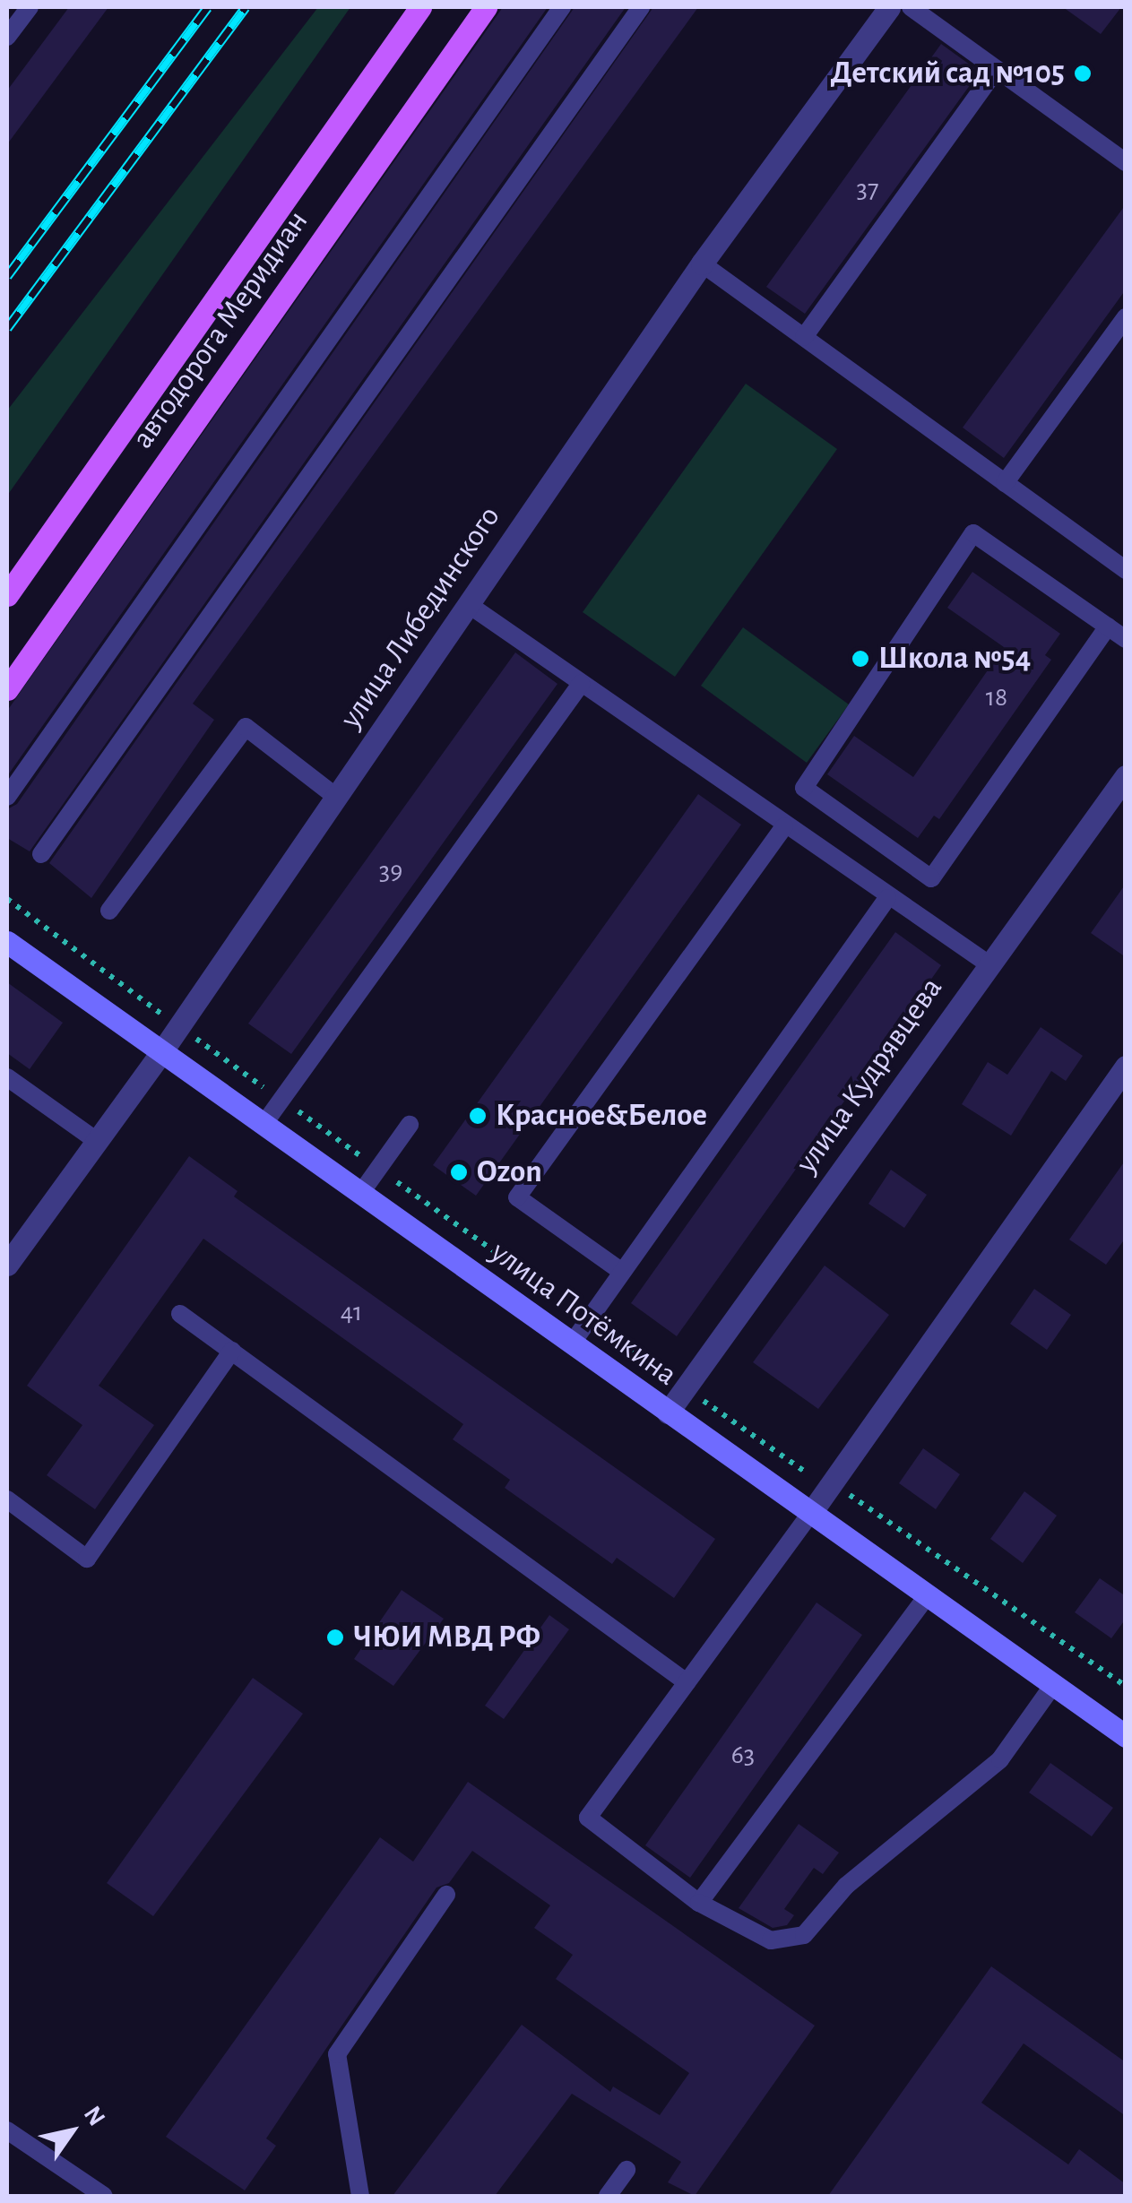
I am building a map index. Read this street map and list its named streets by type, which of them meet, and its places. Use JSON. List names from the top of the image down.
{
  "streets": {
    "main road": ["автодорога Меридиан"],
    "street": ["улица Либединского", "улица Кудрявцева", "улица Потёмкина"]
  },
  "crossings": [
    ["улица Либединского", "улица Потёмкина"],
    ["улица Кудрявцева", "улица Потёмкина"]
  ],
  "places": [
    "Детский сад №105",
    "Школа №54",
    "Красное&Белое",
    "Ozon",
    "ЧЮИ МВД РФ"
  ],
  "house_numbers": [
    "37",
    "18",
    "39",
    "41",
    "63"
  ],
  "north": "top right"
}
